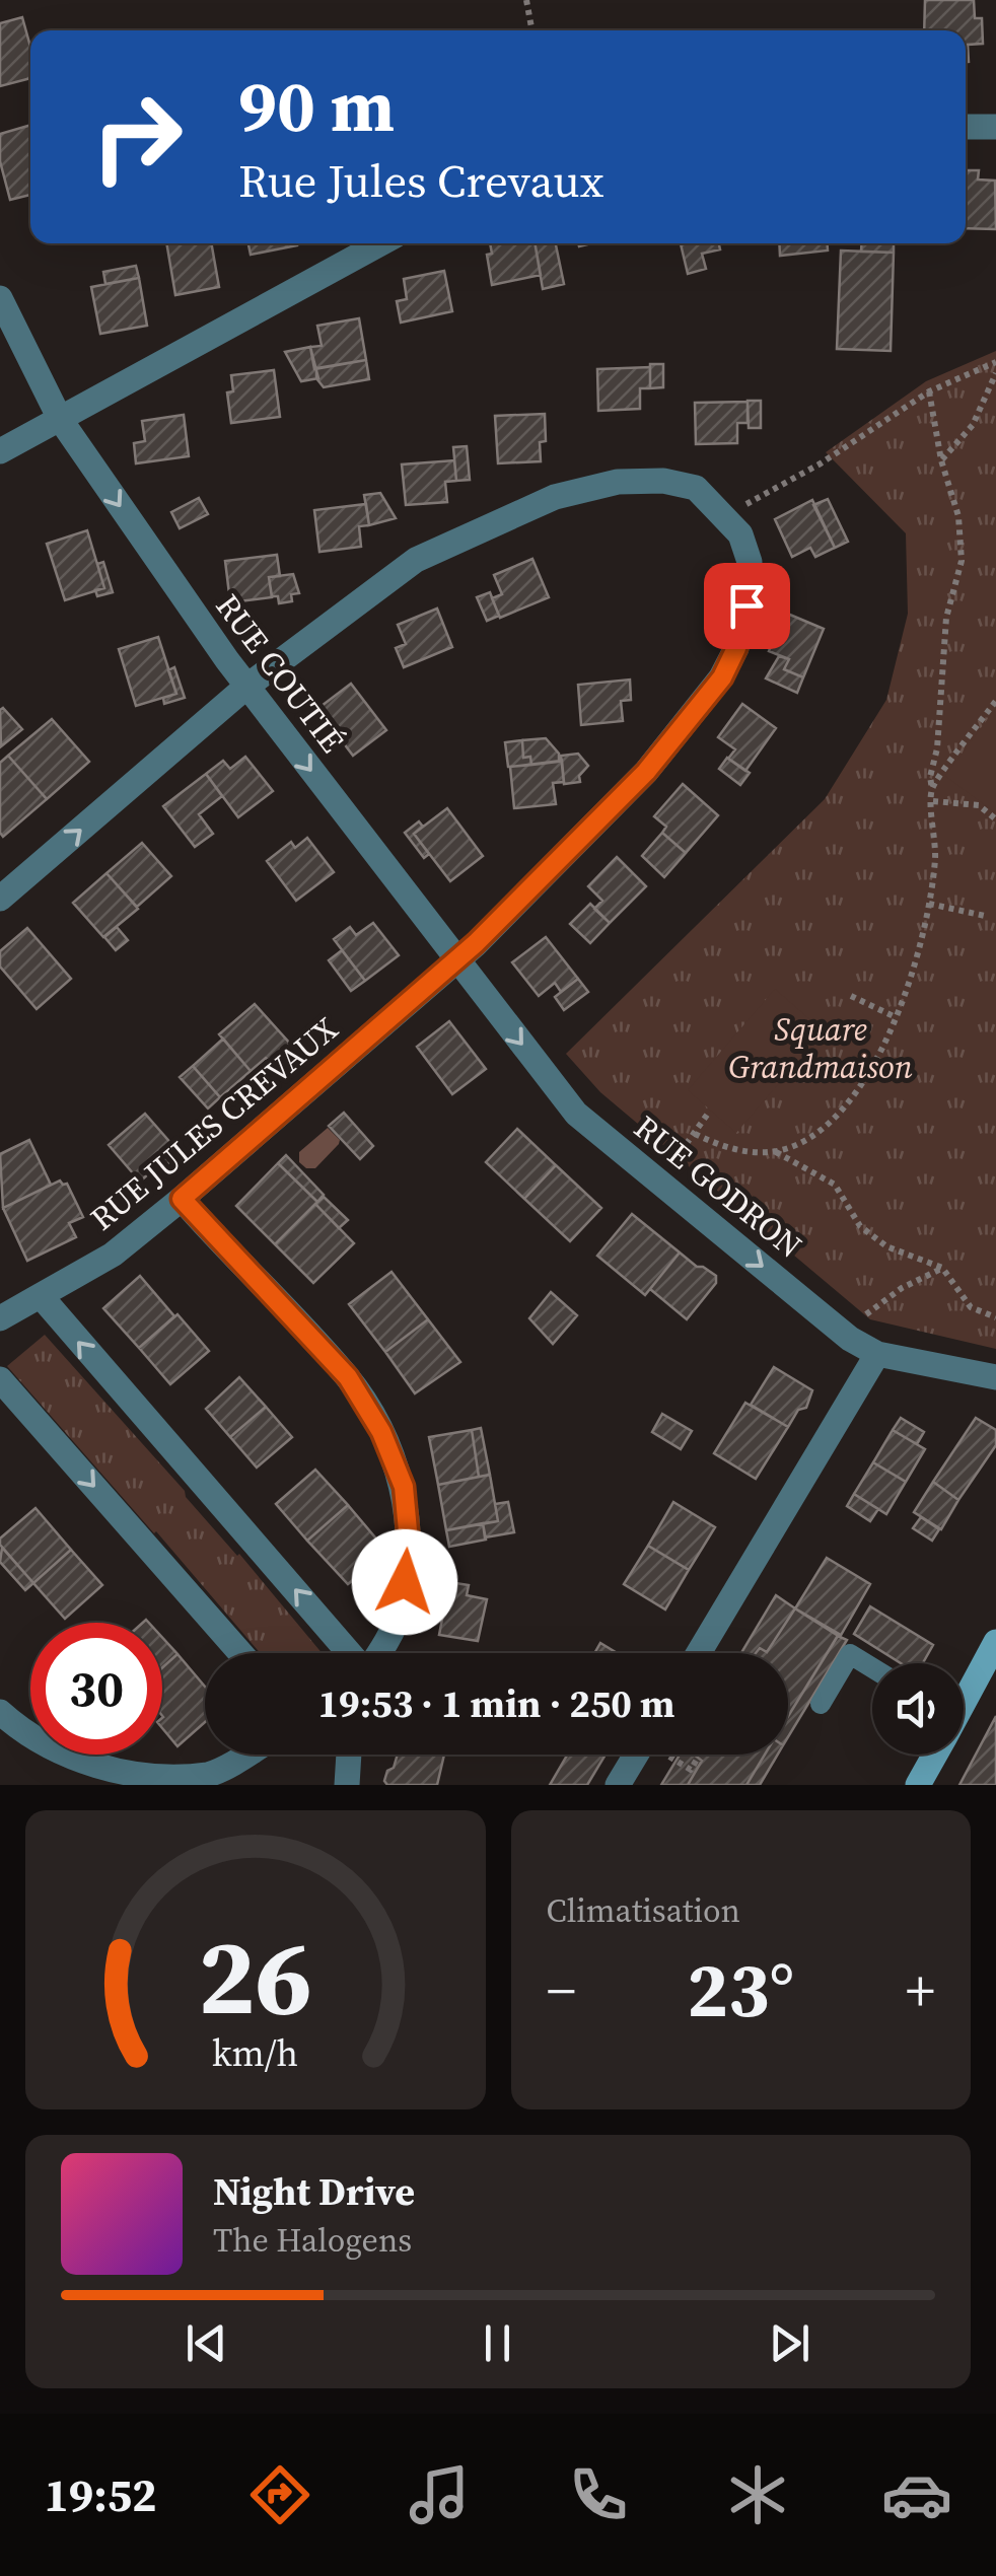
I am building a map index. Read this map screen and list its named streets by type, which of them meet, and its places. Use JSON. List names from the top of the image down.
{
  "streets": {
    "street": ["RUE COUTIÉ", "RUE JULES CREVAUX", "RUE GODRON"]
  },
  "crossings": [
    ["RUE COUTIÉ", "RUE JULES CREVAUX"],
    ["RUE COUTIÉ", "RUE GODRON"],
    ["RUE JULES CREVAUX", "RUE GODRON"]
  ],
  "one_way": ["RUE COUTIÉ", "RUE GODRON"],
  "parks": ["Square Grandmaison"],
  "page": {
    "turn": ["90 m", "Rue Jules Crevaux"],
    "limit": "30",
    "trip": "19:53 · 1 min · 250 m",
    "tile": "Climatisation",
    "heat": ["−", "23°", "+"],
    "song": ["Night Drive", "The Halogens"],
    "tabs": "19:52",
    "gauge": ["26", "km/h"]
  }
}
